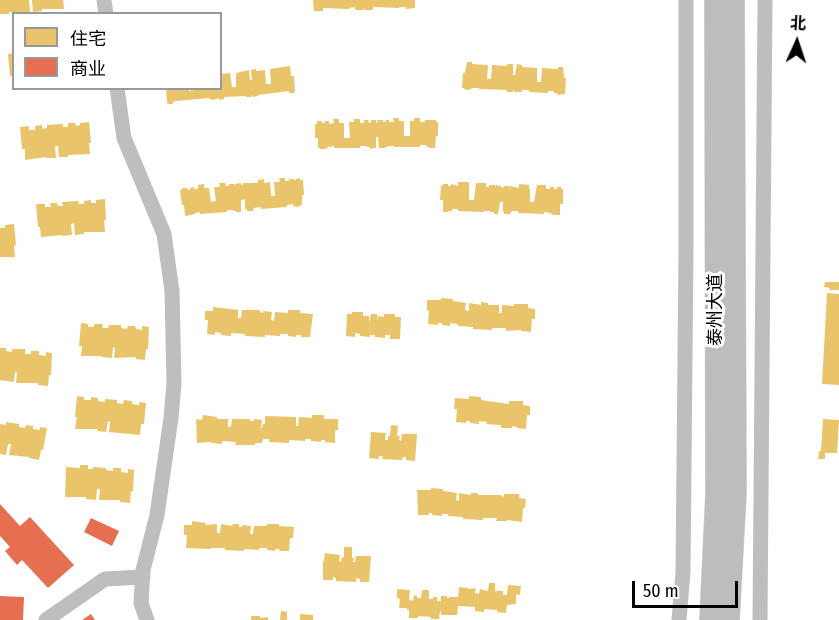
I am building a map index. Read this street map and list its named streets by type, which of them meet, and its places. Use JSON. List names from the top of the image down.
{
  "streets": {
    "highway": ["泰州大道"]
  },
  "legend": ["住宅", "商业"],
  "scale_bar": "50 m",
  "north": "top"
}
